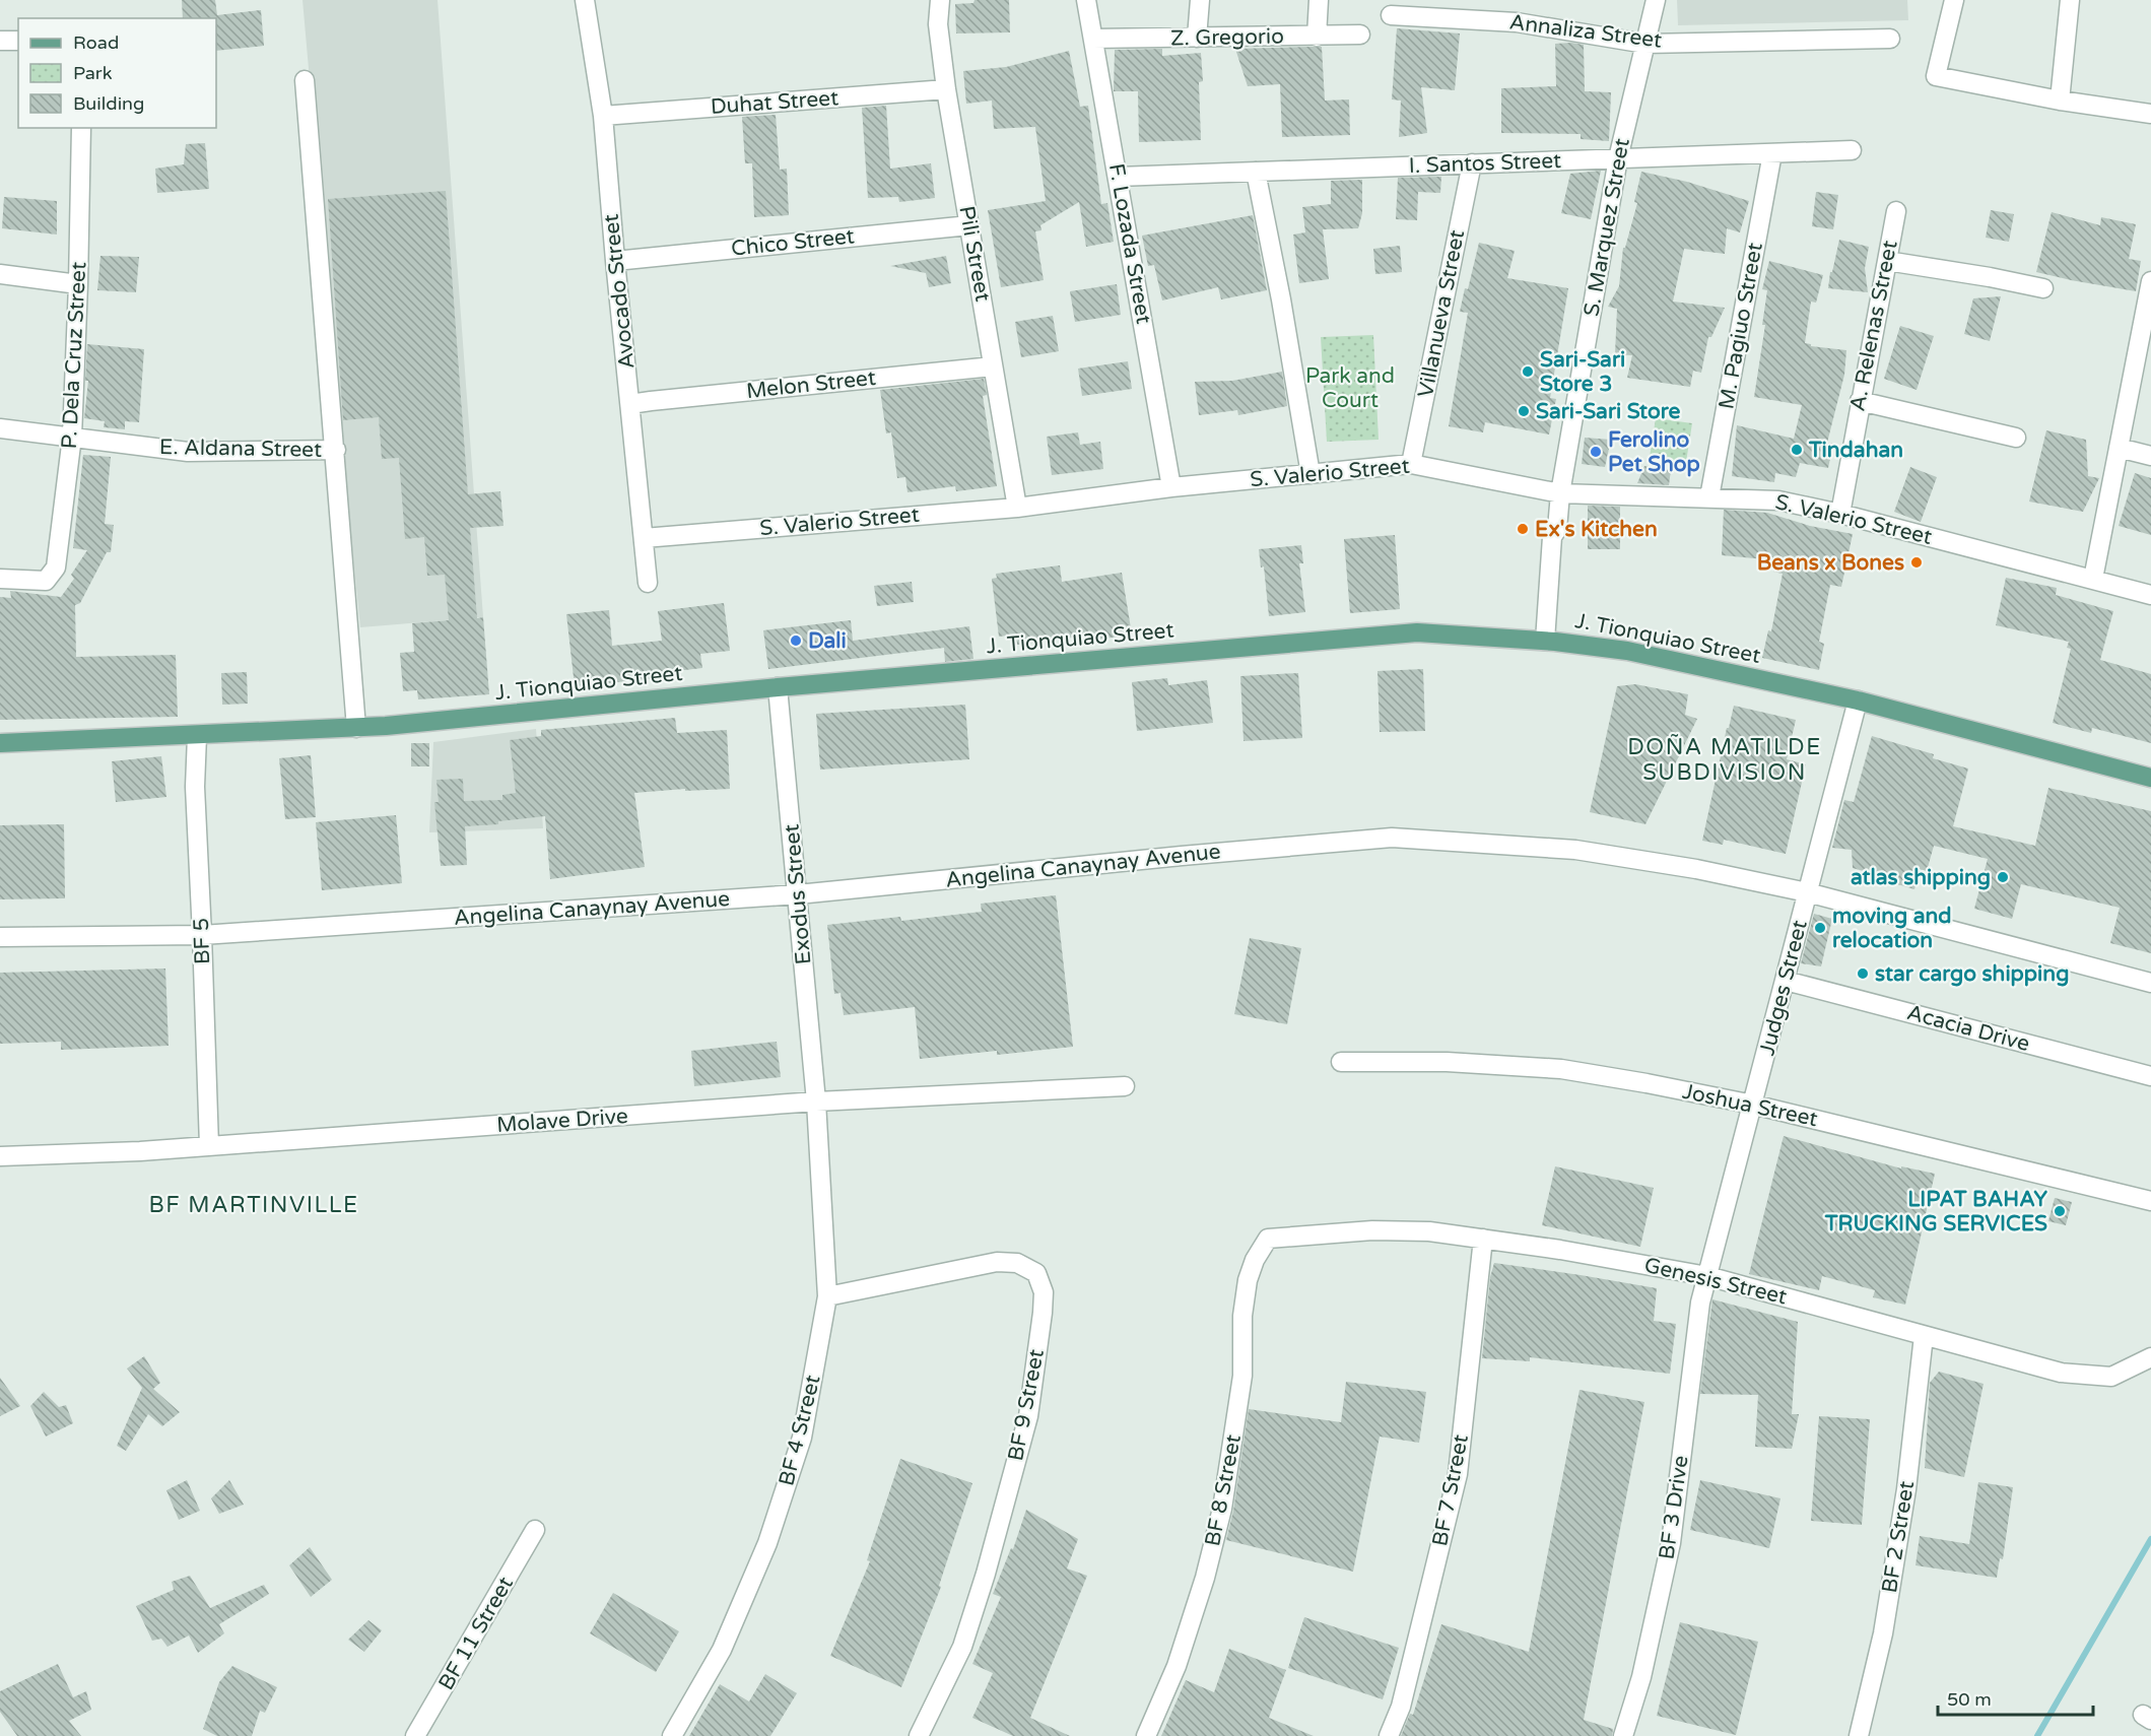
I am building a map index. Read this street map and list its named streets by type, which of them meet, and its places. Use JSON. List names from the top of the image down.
{
  "streets": {
    "main road": ["J. Tionquiao Street"],
    "street": [
      "Annaliza Street",
      "Z. Gregorio",
      "Duhat Street",
      "I. Santos Street",
      "S. Marquez Street",
      "Chico Street",
      "F. Lozada Street",
      "Pili Street",
      "Avocado Street",
      "Villanueva Street",
      "M. Pagiuo Street",
      "A. Relenas Street",
      "P. Dela Cruz Street",
      "Melon Street",
      "E. Aldana Street",
      "S. Valerio Street",
      "Angelina Canaynay Avenue",
      "Exodus Street",
      "BF 5",
      "Judges Street",
      "Acacia Drive",
      "Joshua Street",
      "Molave Drive",
      "Genesis Street",
      "BF 9 Street",
      "BF 4 Street",
      "BF 8 Street",
      "BF 7 Street",
      "BF 3 Drive",
      "BF 2 Street",
      "BF 11 Street"
    ]
  },
  "crossings": [
    ["Annaliza Street", "S. Marquez Street"],
    ["Z. Gregorio", "F. Lozada Street"],
    ["Duhat Street", "Pili Street"],
    ["Duhat Street", "Avocado Street"],
    ["I. Santos Street", "S. Marquez Street"],
    ["I. Santos Street", "F. Lozada Street"],
    ["I. Santos Street", "Villanueva Street"],
    ["I. Santos Street", "M. Pagiuo Street"],
    ["S. Marquez Street", "S. Valerio Street"],
    ["S. Marquez Street", "J. Tionquiao Street"],
    ["Chico Street", "Pili Street"],
    ["Chico Street", "Avocado Street"],
    ["F. Lozada Street", "S. Valerio Street"],
    ["Pili Street", "Melon Street"],
    ["Pili Street", "S. Valerio Street"],
    ["Avocado Street", "Melon Street"],
    ["Avocado Street", "S. Valerio Street"],
    ["Villanueva Street", "S. Valerio Street"],
    ["M. Pagiuo Street", "S. Valerio Street"],
    ["A. Relenas Street", "S. Valerio Street"],
    ["P. Dela Cruz Street", "E. Aldana Street"],
    ["J. Tionquiao Street", "Exodus Street"],
    ["J. Tionquiao Street", "BF 5"],
    ["J. Tionquiao Street", "Judges Street"],
    ["Angelina Canaynay Avenue", "Exodus Street"],
    ["Angelina Canaynay Avenue", "BF 5"],
    ["Angelina Canaynay Avenue", "Judges Street"],
    ["Exodus Street", "Molave Drive"],
    ["Exodus Street", "BF 4 Street"],
    ["BF 5", "Molave Drive"],
    ["Judges Street", "Acacia Drive"],
    ["Judges Street", "Joshua Street"],
    ["Judges Street", "Genesis Street"],
    ["Judges Street", "BF 3 Drive"],
    ["Molave Drive", "BF 4 Street"],
    ["Genesis Street", "BF 8 Street"],
    ["Genesis Street", "BF 7 Street"],
    ["Genesis Street", "BF 3 Drive"],
    ["Genesis Street", "BF 2 Street"],
    ["BF 9 Street", "BF 4 Street"]
  ],
  "districts": ["DOÑA MATILDE SUBDIVISION", "BF MARTINVILLE"],
  "parks": ["Park and Court"],
  "places": [
    "Sari-Sari Store 3",
    "Sari-Sari Store",
    "Tindahan",
    "Ferolino Pet Shop",
    "Ex's Kitchen",
    "Beans x Bones",
    "Dali",
    "atlas shipping",
    "moving and relocation",
    "star cargo shipping",
    "LIPAT BAHAY TRUCKING SERVICES"
  ],
  "legend": ["Road", "Park", "Building"],
  "scale_bar": "50 m"
}
